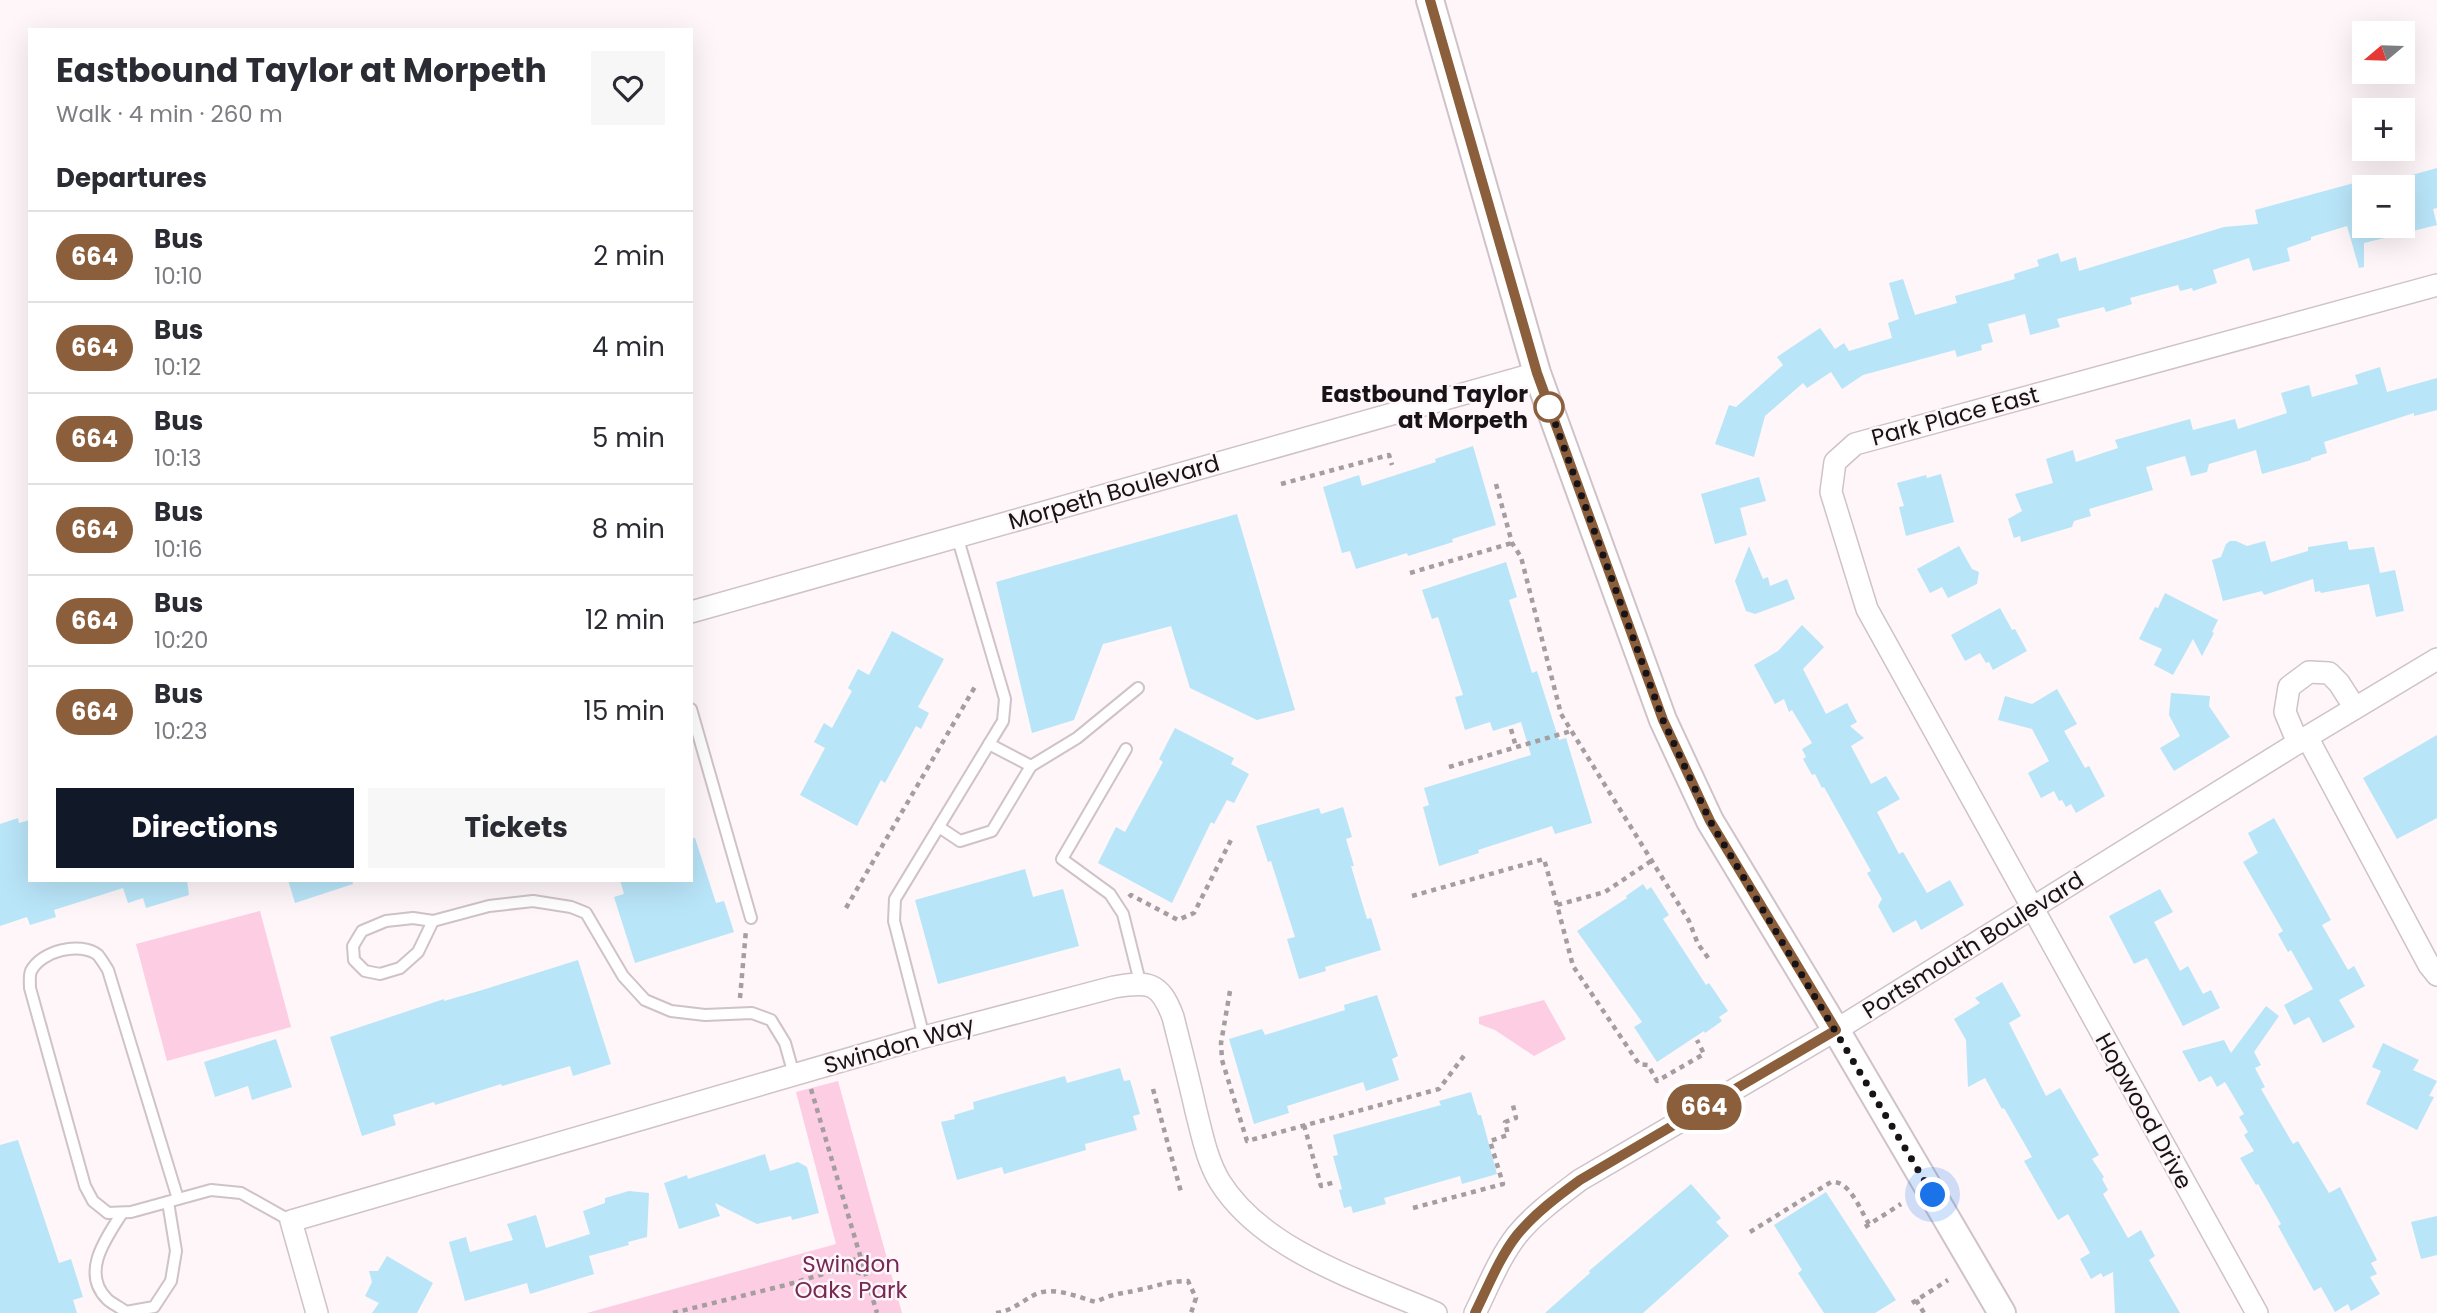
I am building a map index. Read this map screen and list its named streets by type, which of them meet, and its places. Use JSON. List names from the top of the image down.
{
  "streets": {
    "street": [
      "Park Place East",
      "Morpeth Boulevard",
      "Portsmouth Boulevard",
      "Swindon Way",
      "Hopwood Drive"
    ]
  },
  "crossings": [
    ["Park Place East", "Portsmouth Boulevard"],
    ["Park Place East", "Hopwood Drive"],
    ["Portsmouth Boulevard", "Hopwood Drive"]
  ],
  "parks": ["Swindon Oaks Park"],
  "places": ["Eastbound Taylor at Morpeth"],
  "lines": ["bus line 664"],
  "north": "left",
  "page": {
    "on_map": "664",
    "map_buttons": ["+", "−"],
    "heading": [
      ["Eastbound Taylor at Morpeth", "Walk · 4 min · 260 m"],
      "Departures"
    ],
    "list": [
      {
        "mark": "664",
        "name": "Bus",
        "note": "10:10",
        "value": "2 min"
      },
      {
        "mark": "664",
        "name": "Bus",
        "note": "10:12",
        "value": "4 min"
      },
      {
        "mark": "664",
        "name": "Bus",
        "note": "10:13",
        "value": "5 min"
      },
      {
        "mark": "664",
        "name": "Bus",
        "note": "10:16",
        "value": "8 min"
      },
      {
        "mark": "664",
        "name": "Bus",
        "note": "10:20",
        "value": "12 min"
      },
      {
        "mark": "664",
        "name": "Bus",
        "note": "10:23",
        "value": "15 min"
      }
    ],
    "buttons": ["Directions", "Tickets"]
  }
}
